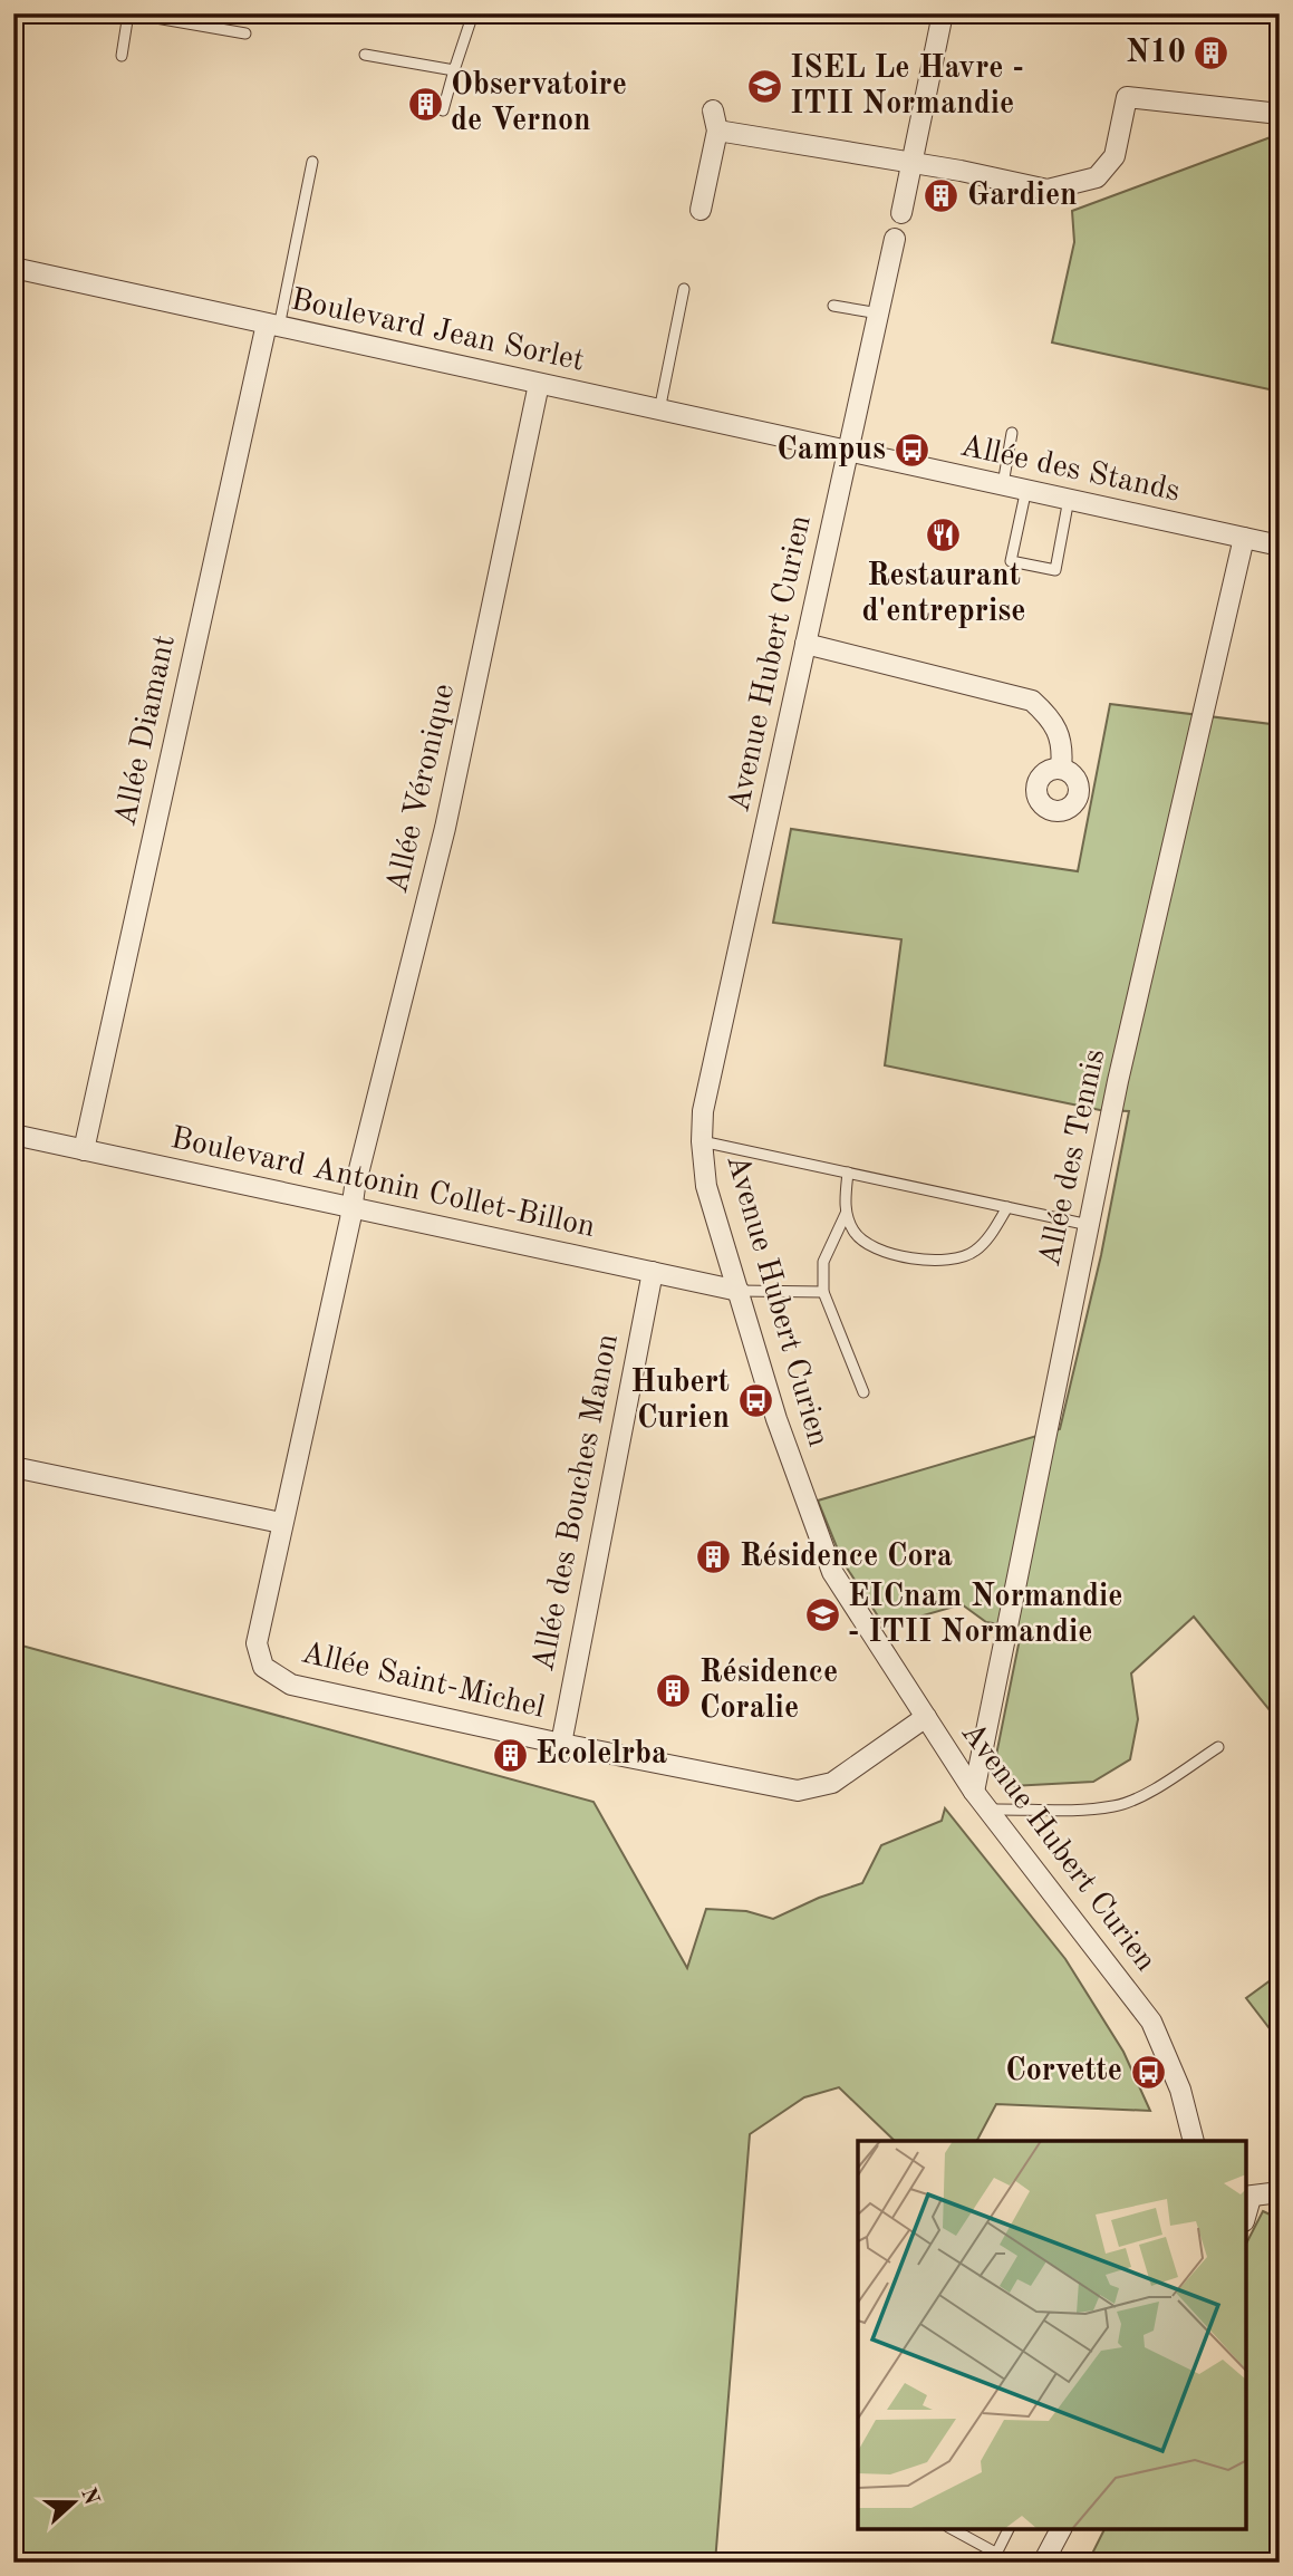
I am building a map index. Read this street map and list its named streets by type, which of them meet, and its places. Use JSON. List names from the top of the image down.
{
  "streets": {
    "street": [
      "Boulevard Jean Sorlet",
      "Allée des Stands",
      "Avenue Hubert Curien",
      "Allée Diamant",
      "Allée Véronique",
      "Allée des Tennis",
      "Boulevard Antonin Collet-Billon",
      "Allée des Bouches Manon",
      "Allée Saint-Michel"
    ]
  },
  "crossings": [
    ["Boulevard Jean Sorlet", "Allée des Stands"],
    ["Boulevard Jean Sorlet", "Avenue Hubert Curien"],
    ["Boulevard Jean Sorlet", "Allée Diamant"],
    ["Boulevard Jean Sorlet", "Allée Véronique"],
    ["Allée des Stands", "Avenue Hubert Curien"],
    ["Allée des Stands", "Allée des Tennis"],
    ["Avenue Hubert Curien", "Allée des Tennis"],
    ["Avenue Hubert Curien", "Boulevard Antonin Collet-Billon"],
    ["Avenue Hubert Curien", "Allée Saint-Michel"],
    ["Allée Diamant", "Boulevard Antonin Collet-Billon"],
    ["Allée Véronique", "Boulevard Antonin Collet-Billon"],
    ["Allée Véronique", "Allée Saint-Michel"],
    ["Boulevard Antonin Collet-Billon", "Allée des Bouches Manon"],
    ["Boulevard Antonin Collet-Billon", "Allée Saint-Michel"],
    ["Allée des Bouches Manon", "Allée Saint-Michel"]
  ],
  "places": {
    "building": [
      "N10",
      "Observatoire de Vernon",
      "Gardien",
      "Résidence Cora",
      "Résidence Coralie",
      "Ecolelrba"
    ],
    "school or university": ["ISEL Le Havre - ITII Normandie", "EICnam Normandie - ITII Normandie"],
    "bus stop": ["Campus", "Hubert Curien", "Corvette"],
    "restaurant": ["Restaurant d'entreprise"]
  },
  "north": "right"
}
